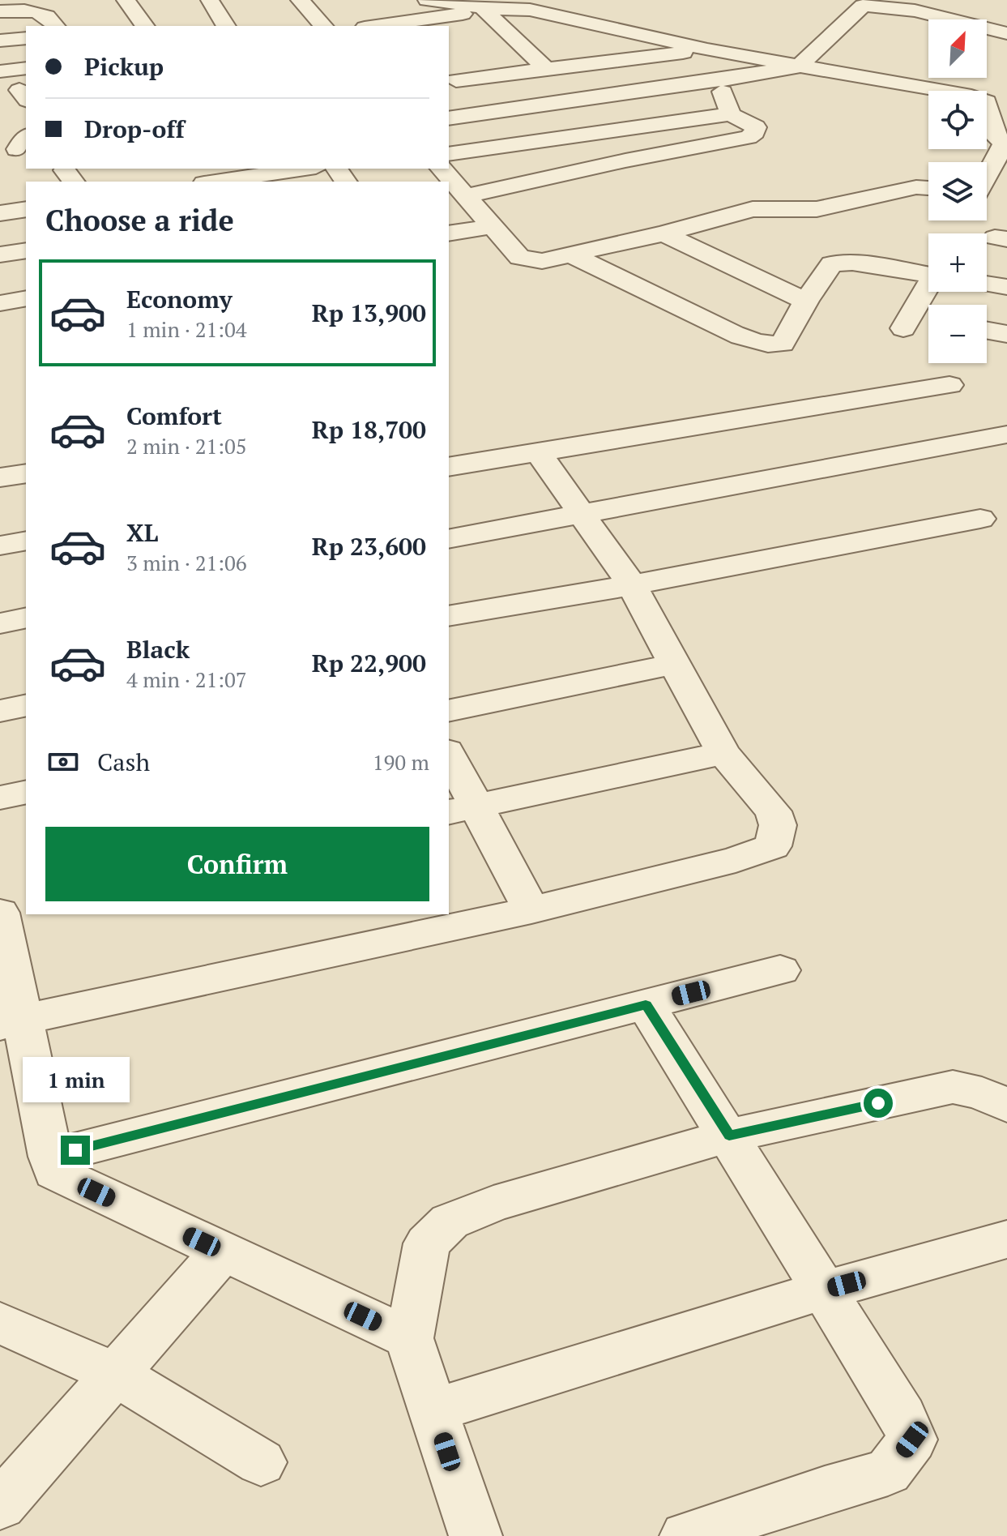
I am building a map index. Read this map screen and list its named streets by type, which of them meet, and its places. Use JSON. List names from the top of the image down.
{
  "north": "top right",
  "page": {
    "map_buttons": ["+", "−"],
    "banner": ["Pickup", "Drop-off"],
    "heading": "Choose a ride",
    "list": [
      {
        "name": "Economy",
        "note": "1 min · 21:04",
        "value": "Rp 13,900"
      },
      {
        "name": "Comfort",
        "note": "2 min · 21:05",
        "value": "Rp 18,700"
      },
      {
        "name": "XL",
        "note": "3 min · 21:06",
        "value": "Rp 23,600"
      },
      {
        "name": "Black",
        "note": "4 min · 21:07",
        "value": "Rp 22,900"
      }
    ],
    "pay": ["Cash", "190 m"],
    "buttons": "Confirm",
    "bubble": "1 min"
  }
}
